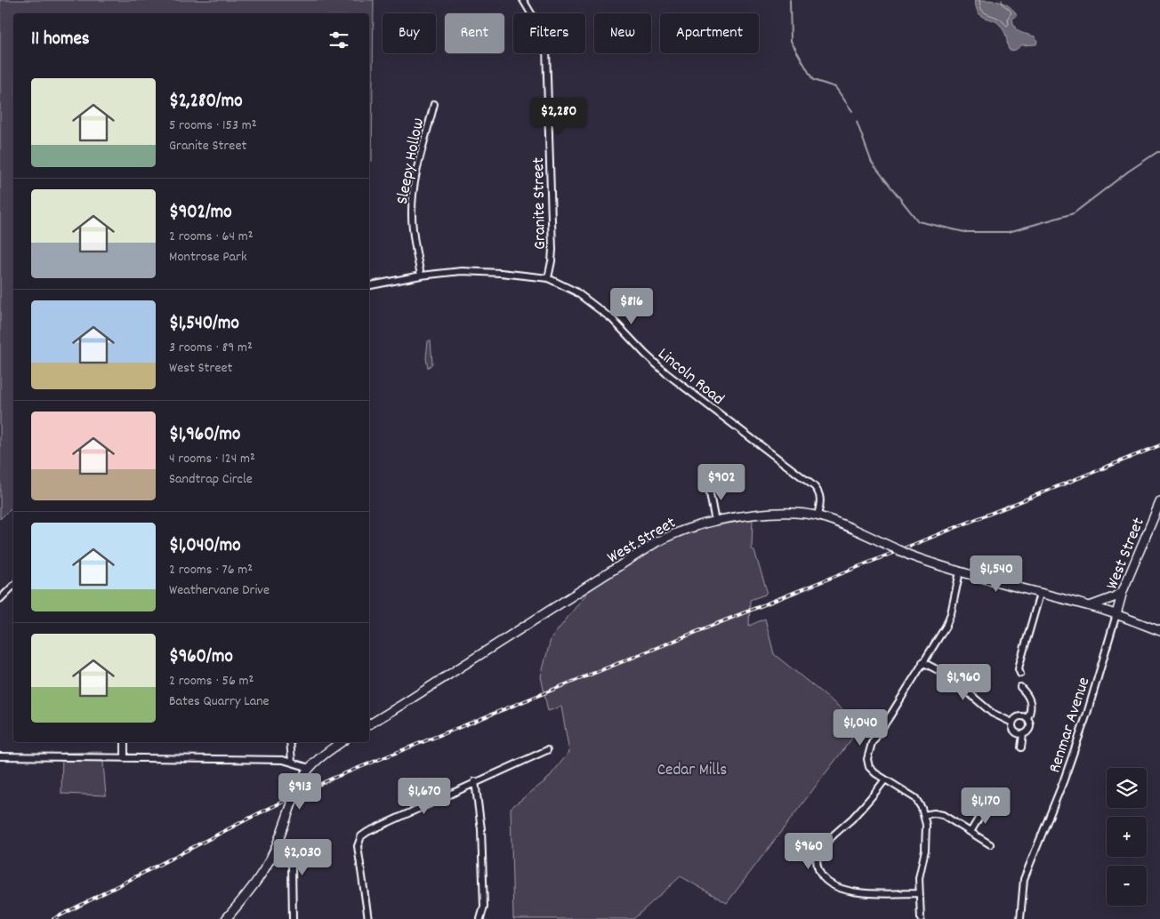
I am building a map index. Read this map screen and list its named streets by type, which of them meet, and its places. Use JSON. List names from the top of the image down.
{
  "streets": {
    "main road": ["West Street"],
    "street": [
      "Sleepy Hollow",
      "Granite Street",
      "Lincoln Road",
      "Renmar Avenue"
    ]
  },
  "crossings": [
    ["Sleepy Hollow", "Lincoln Road"],
    ["Granite Street", "Lincoln Road"],
    ["Lincoln Road", "West Street"],
    ["West Street", "Renmar Avenue"]
  ],
  "parks": ["Cedar Mills"],
  "page": {
    "chip": [
      "Buy",
      "Rent",
      "Filters",
      "New",
      "Apartment"
    ],
    "heading": "11 homes",
    "list": [
      {
        "name": "$2,280/mo",
        "note": "5 rooms · 153 m² · Granite Street"
      },
      {
        "name": "$902/mo",
        "note": "2 rooms · 64 m² · Montrose Park"
      },
      {
        "name": "$1,540/mo",
        "note": "3 rooms · 89 m² · West Street"
      },
      {
        "name": "$1,960/mo",
        "note": "4 rooms · 124 m² · Sandtrap Circle"
      },
      {
        "name": "$1,040/mo",
        "note": "2 rooms · 76 m² · Weathervane Drive"
      },
      {
        "name": "$960/mo",
        "note": "2 rooms · 56 m² · Bates Quarry Lane"
      }
    ],
    "price": [
      "$2,280",
      "$816",
      "$902",
      "$1,540",
      "$1,960",
      "$1,040",
      "$913",
      "$1,670",
      "$1,170",
      "$960",
      "$2,030"
    ],
    "map_buttons": ["+", "−"]
  }
}
